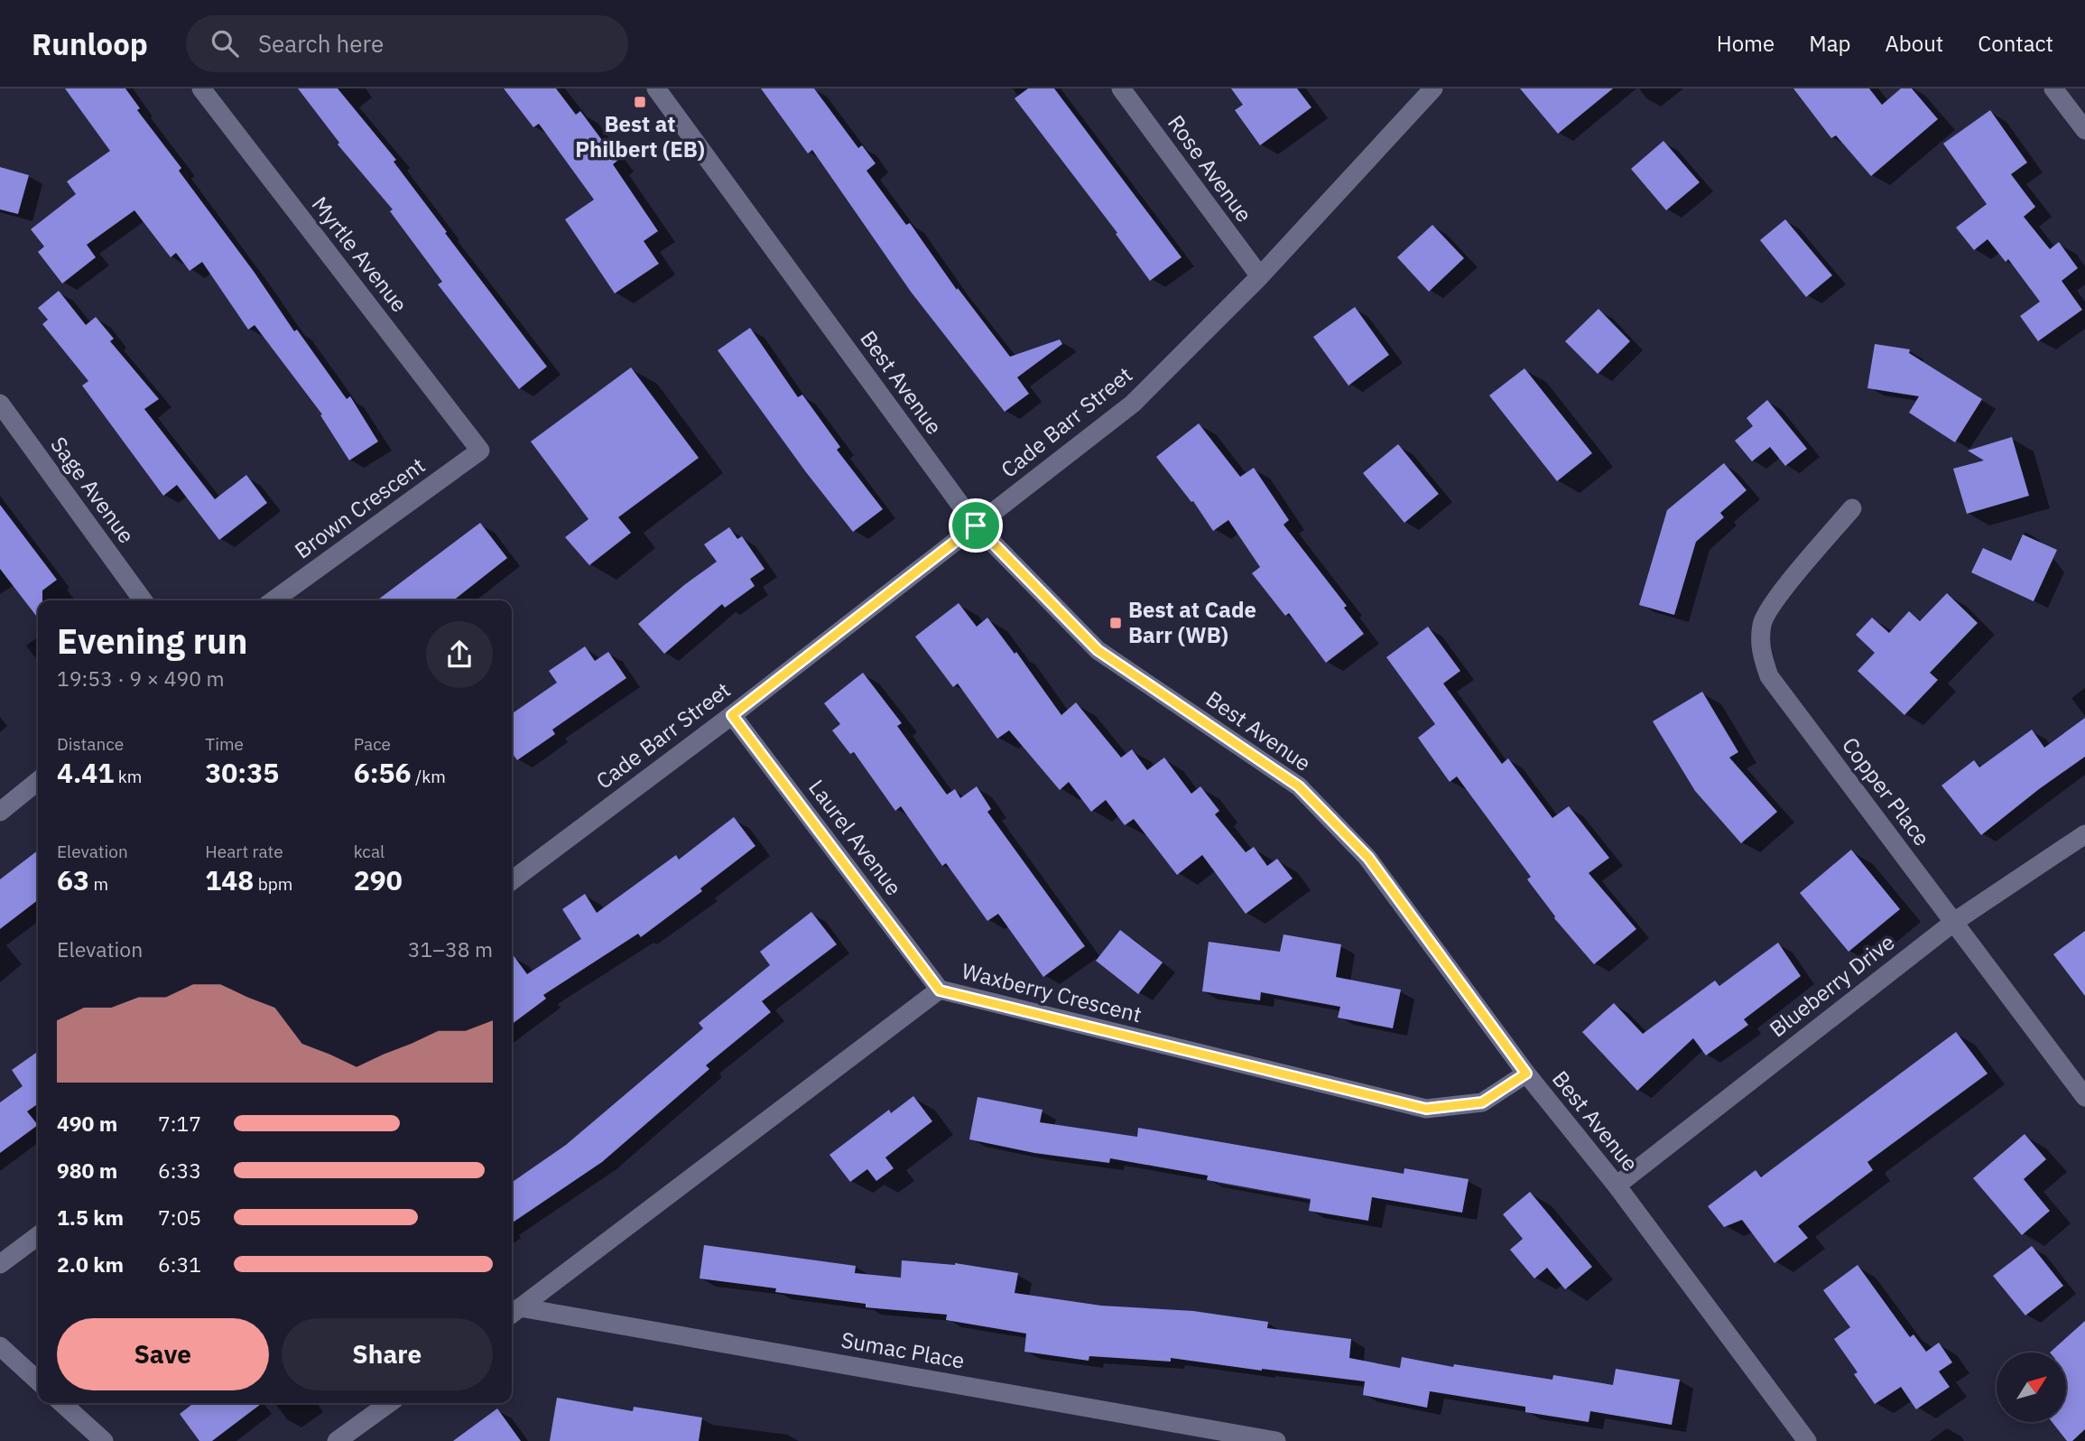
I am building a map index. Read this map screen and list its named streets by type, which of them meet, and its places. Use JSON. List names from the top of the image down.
{
  "streets": {
    "street": [
      "Rose Avenue",
      "Myrtle Avenue",
      "Best Avenue",
      "Cade Barr Street",
      "Sage Avenue",
      "Brown Crescent",
      "Copper Place",
      "Laurel Avenue",
      "Blueberry Drive",
      "Waxberry Crescent",
      "Sumac Place"
    ]
  },
  "crossings": [
    ["Rose Avenue", "Cade Barr Street"],
    ["Myrtle Avenue", "Brown Crescent"],
    ["Best Avenue", "Cade Barr Street"],
    ["Best Avenue", "Blueberry Drive"],
    ["Best Avenue", "Waxberry Crescent"],
    ["Cade Barr Street", "Laurel Avenue"],
    ["Copper Place", "Blueberry Drive"],
    ["Laurel Avenue", "Waxberry Crescent"],
    ["Waxberry Crescent", "Sumac Place"]
  ],
  "places": {
    "transit": ["Best at Philbert (EB)", "Best at Cade Barr (WB)"]
  },
  "north": "top right",
  "page": {
    "header": "Runloop",
    "search": "Search here",
    "nav": [
      "Home",
      "Map",
      "About",
      "Contact"
    ],
    "heading": ["Evening run", "19:53 · 9 × 490 m"],
    "stats": [
      ["Distance", "4.41 km"],
      ["Time", "30:35"],
      ["Pace", "6:56 /km"],
      ["Elevation", "63 m"],
      ["Heart rate", "148 bpm"],
      ["kcal", "290"]
    ],
    "chart": ["Elevation", "31–38 m"],
    "list": [
      {
        "name": "490 m",
        "note": "7:17"
      },
      {
        "name": "980 m",
        "note": "6:33"
      },
      {
        "name": "1.5 km",
        "note": "7:05"
      },
      {
        "name": "2.0 km",
        "note": "6:31"
      }
    ],
    "buttons": ["Save", "Share"]
  }
}
